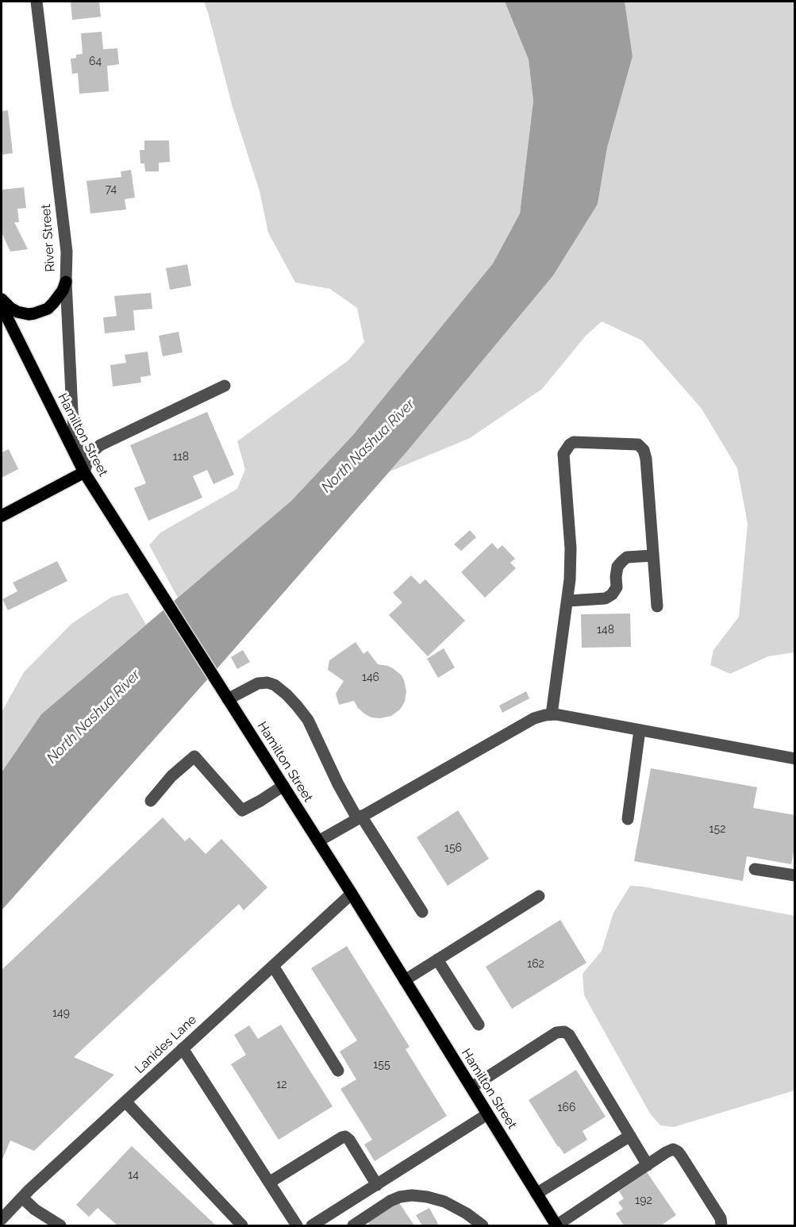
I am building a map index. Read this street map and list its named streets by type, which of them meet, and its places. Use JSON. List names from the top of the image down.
{
  "streets": {
    "main road": ["Hamilton Street"],
    "street": ["River Street", "Lanides Lane"]
  },
  "crossings": [
    ["River Street", "Hamilton Street"],
    ["Hamilton Street", "Lanides Lane"]
  ],
  "water": ["North Nashua River"],
  "house_numbers": [
    "64",
    "74",
    "118",
    "148",
    "146",
    "152",
    "156",
    "162",
    "149",
    "155",
    "12",
    "166",
    "14",
    "192"
  ]
}
